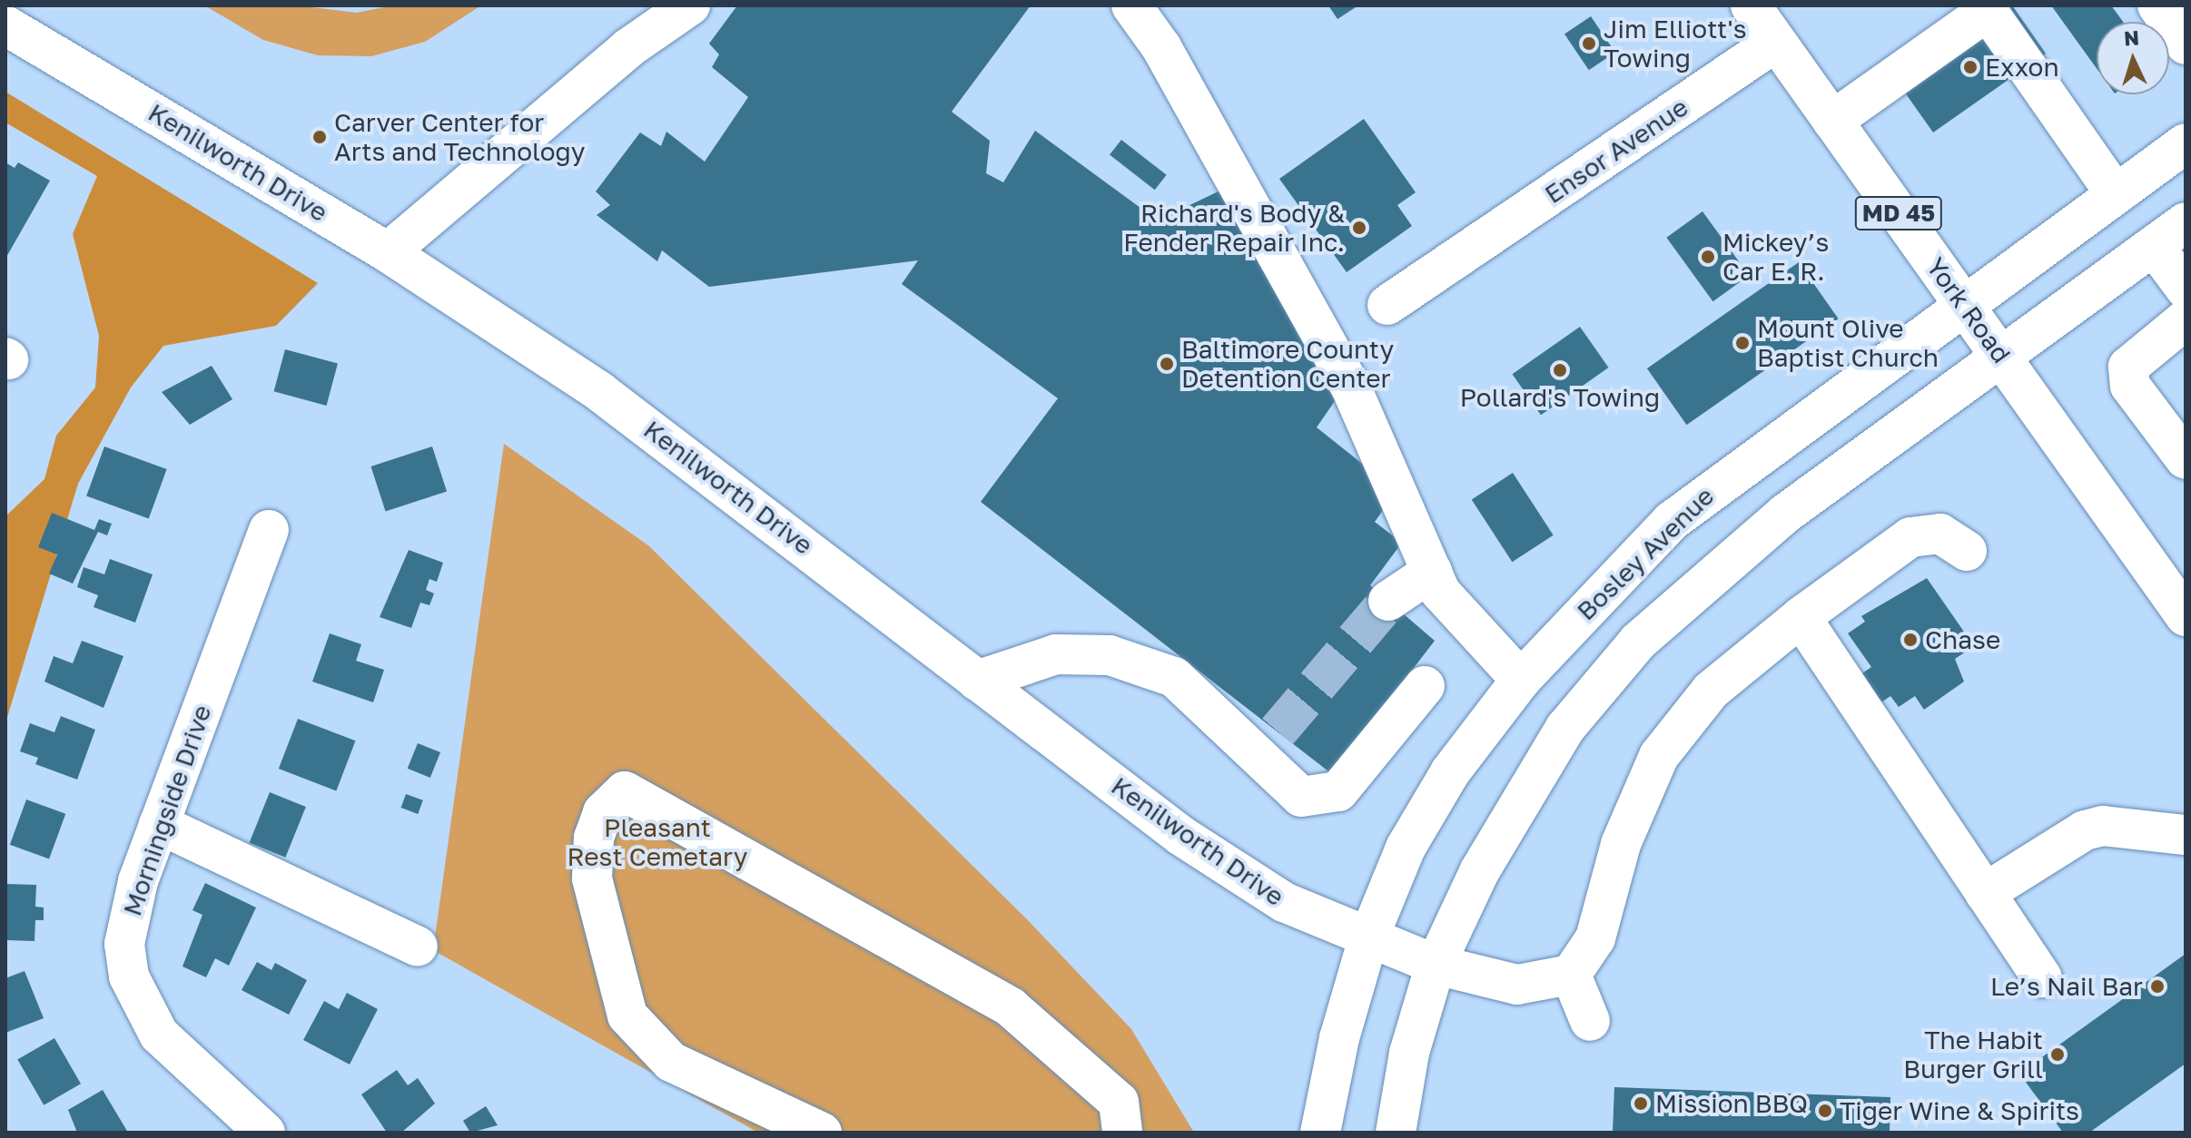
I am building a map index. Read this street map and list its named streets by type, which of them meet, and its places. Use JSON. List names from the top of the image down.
{
  "streets": {
    "main road": [
      "Ensor Avenue",
      "Kenilworth Drive",
      "MD 45",
      "York Road",
      "Bosley Avenue",
      "Morningside Drive"
    ]
  },
  "crossings": [
    ["Ensor Avenue", "York Road"],
    ["Kenilworth Drive", "Bosley Avenue"],
    ["York Road", "Bosley Avenue"]
  ],
  "parks": ["Pleasant Rest Cemetary"],
  "places": [
    "Jim Elliott's Towing",
    "Exxon",
    "Carver Center for Arts and Technology",
    "Richard's Body & Fender Repair Inc.",
    "Mickey’s Car E. R.",
    "Mount Olive Baptist Church",
    "Baltimore County Detention Center",
    "Pollard's Towing",
    "Chase",
    "Le’s Nail Bar",
    "The Habit Burger Grill",
    "Mission BBQ",
    "Tiger Wine & Spirits"
  ],
  "north": "top"
}
